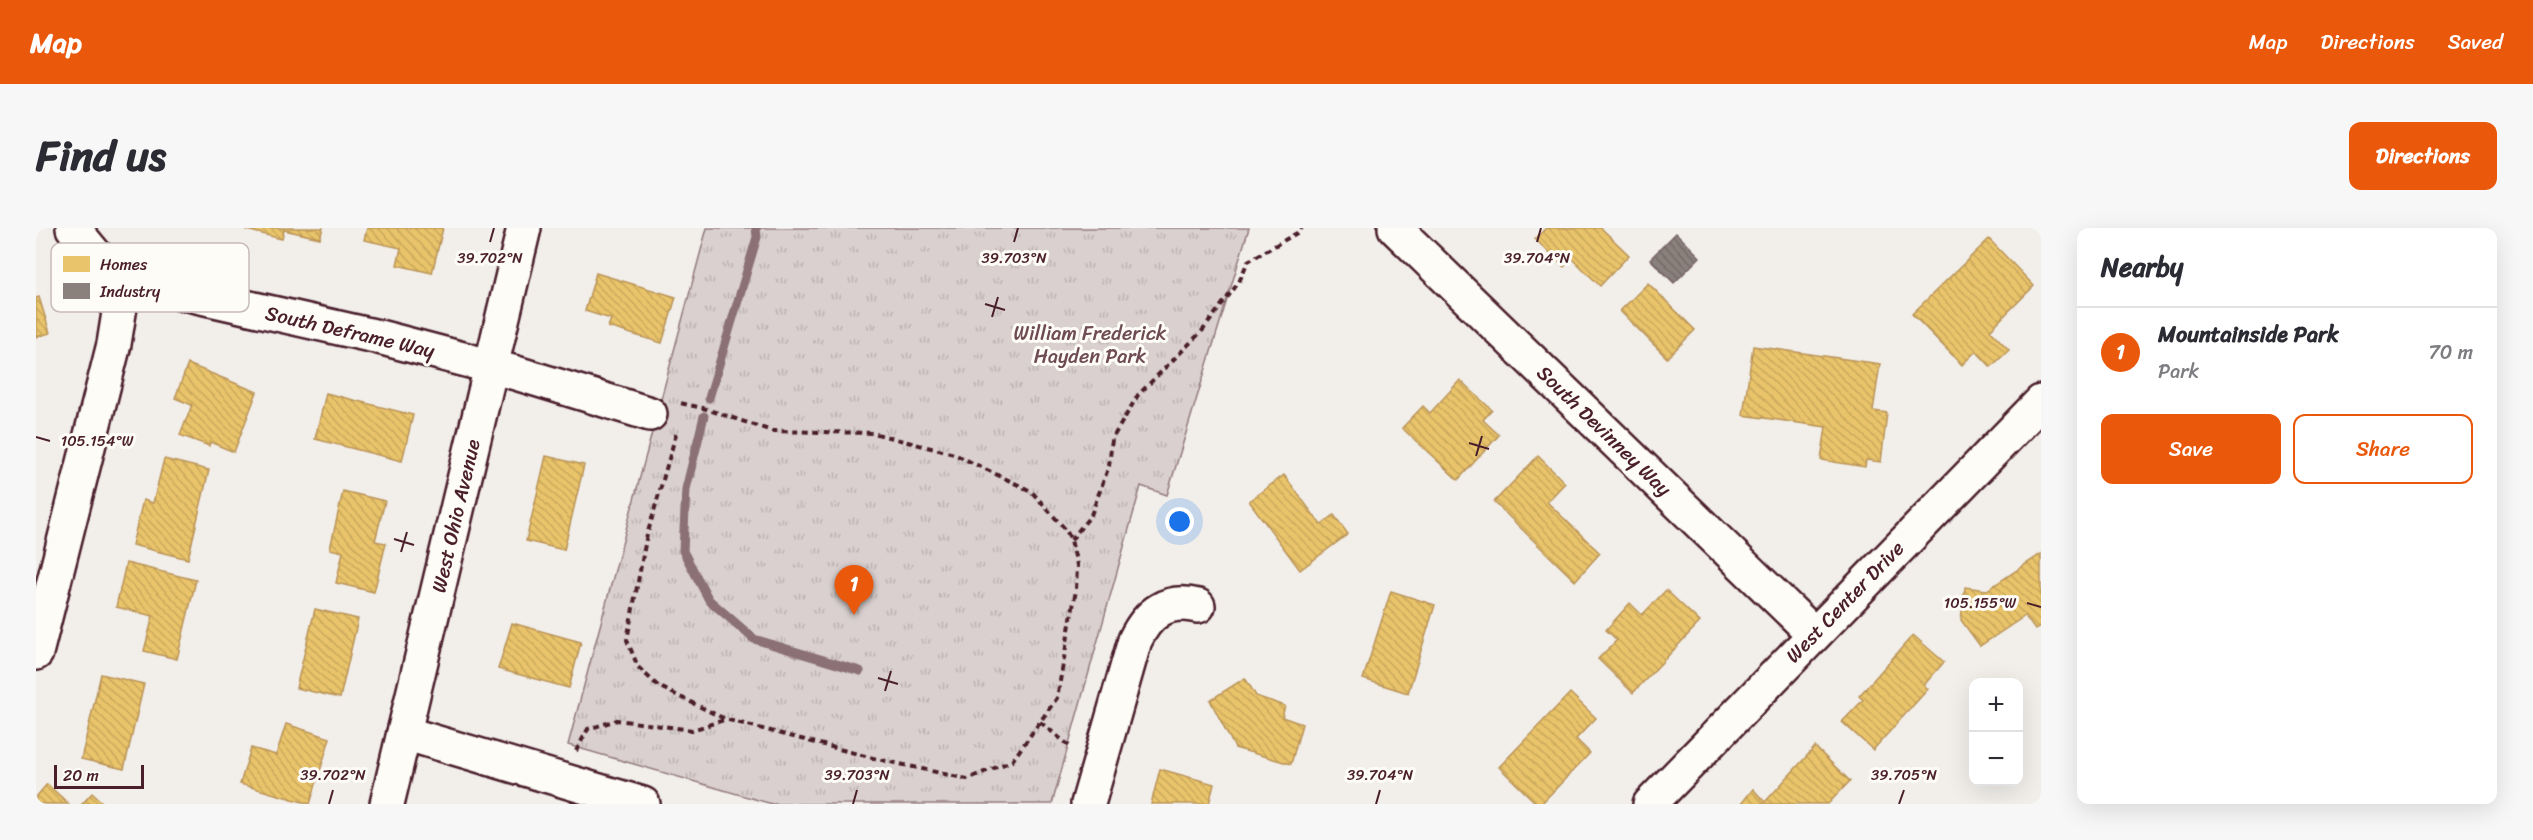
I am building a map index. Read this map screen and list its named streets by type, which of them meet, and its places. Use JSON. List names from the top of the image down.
{
  "streets": {
    "street": [
      "South Deframe Way",
      "South Devinney Way",
      "West Ohio Avenue",
      "West Center Drive"
    ]
  },
  "crossings": [
    ["South Deframe Way", "West Ohio Avenue"],
    ["South Devinney Way", "West Center Drive"]
  ],
  "parks": ["William Frederick Hayden Park"],
  "legend": ["Homes", "Industry"],
  "scale_bar": "20 m",
  "page": {
    "header": "Map",
    "nav": ["Map", "Directions", "Saved"],
    "title": "Find us",
    "buttons": [
      "Directions",
      ["Save", "Share"]
    ],
    "heading": "Nearby",
    "list": [
      {
        "mark": "1",
        "name": "Mountainside Park",
        "note": "Park",
        "value": "70 m"
      }
    ],
    "pins": "1",
    "map_buttons": ["+", "−"],
    "scale": "20 m"
  },
  "coordinates": [
    "39.702°N",
    "39.703°N",
    "39.704°N",
    "105.154°W",
    "105.155°W",
    "39.705°N"
  ]
}
